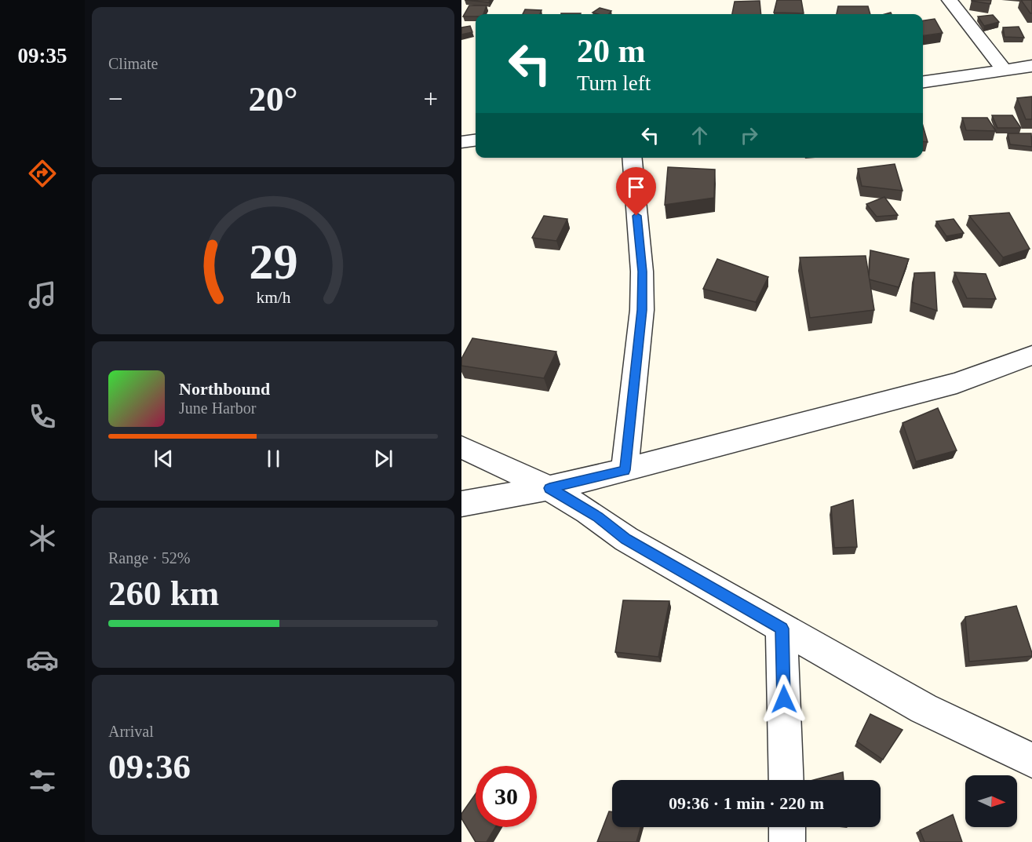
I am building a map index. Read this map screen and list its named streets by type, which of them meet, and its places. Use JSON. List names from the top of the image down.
{
  "north": "right",
  "page": {
    "tabs": "09:35",
    "tile": [
      "Climate",
      ["Range · 52%", "260 km"],
      ["Arrival", "09:36"]
    ],
    "turn": ["20 m", "Turn left"],
    "heat": ["−", "20°", "+"],
    "song": ["Northbound", "June Harbor"],
    "limit": "30",
    "trip": "09:36 · 1 min · 220 m",
    "gauge": ["29", "km/h"]
  }
}
